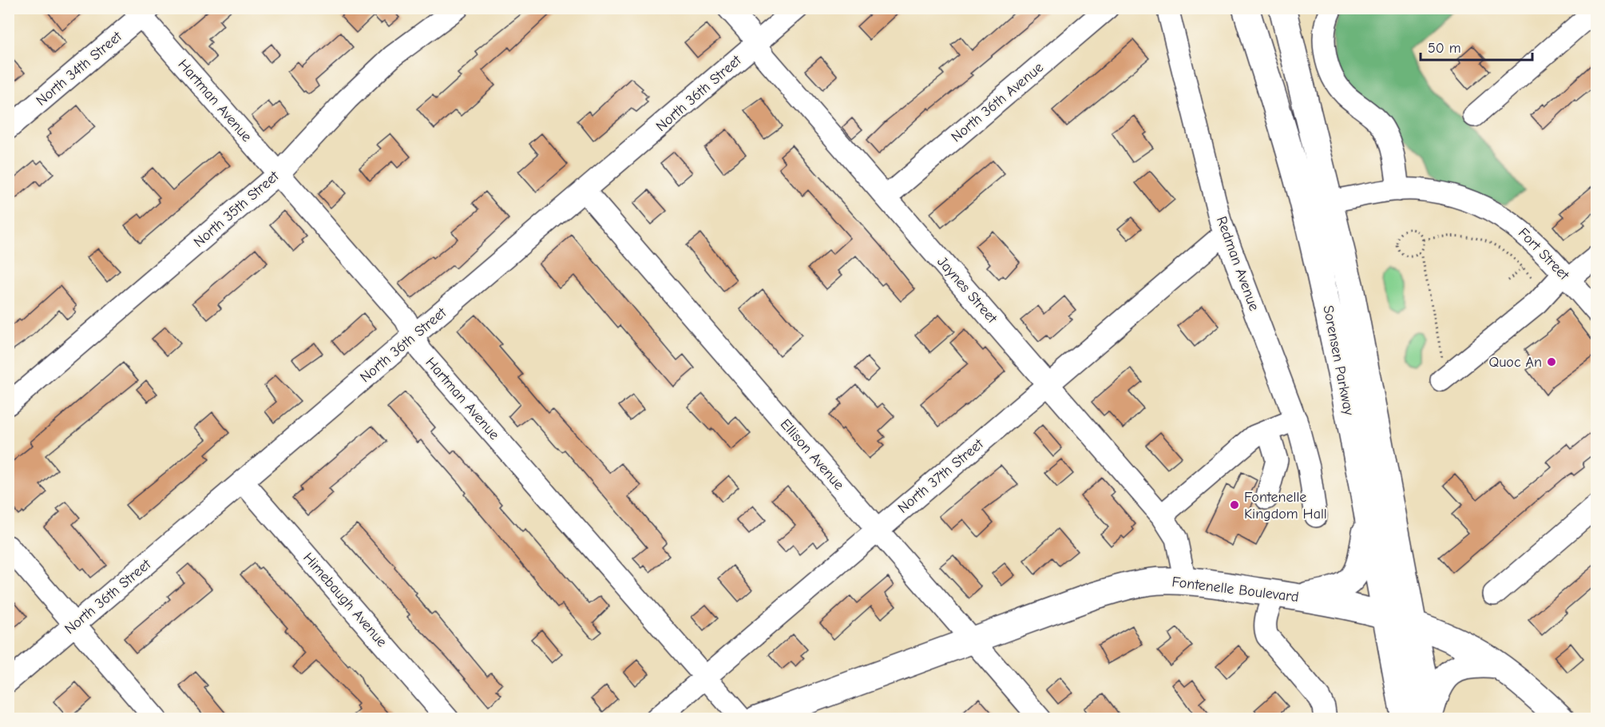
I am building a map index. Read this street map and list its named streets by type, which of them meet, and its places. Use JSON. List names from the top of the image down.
{
  "streets": {
    "main road": ["Sorensen Parkway", "Fontenelle Boulevard"],
    "street": [
      "North 34th Street",
      "North 36th Street",
      "Hartman Avenue",
      "North 36th Avenue",
      "North 35th Street",
      "Fort Street",
      "Redman Avenue",
      "Jaynes Street",
      "Ellison Avenue",
      "North 37th Street",
      "Himebaugh Avenue"
    ]
  },
  "crossings": [
    ["North 34th Street", "Hartman Avenue"],
    ["North 36th Street", "Hartman Avenue"],
    ["North 36th Street", "Jaynes Street"],
    ["North 36th Street", "Ellison Avenue"],
    ["North 36th Street", "Himebaugh Avenue"],
    ["Hartman Avenue", "North 35th Street"],
    ["Hartman Avenue", "North 37th Street"],
    ["North 36th Avenue", "Jaynes Street"],
    ["Redman Avenue", "North 37th Street"],
    ["Jaynes Street", "North 37th Street"],
    ["Jaynes Street", "Fontenelle Boulevard"],
    ["Sorensen Parkway", "Fontenelle Boulevard"],
    ["Ellison Avenue", "North 37th Street"],
    ["Ellison Avenue", "Fontenelle Boulevard"]
  ],
  "places": ["Quoc An", "Fontenelle Kingdom Hall"],
  "scale_bar": "50 m"
}
